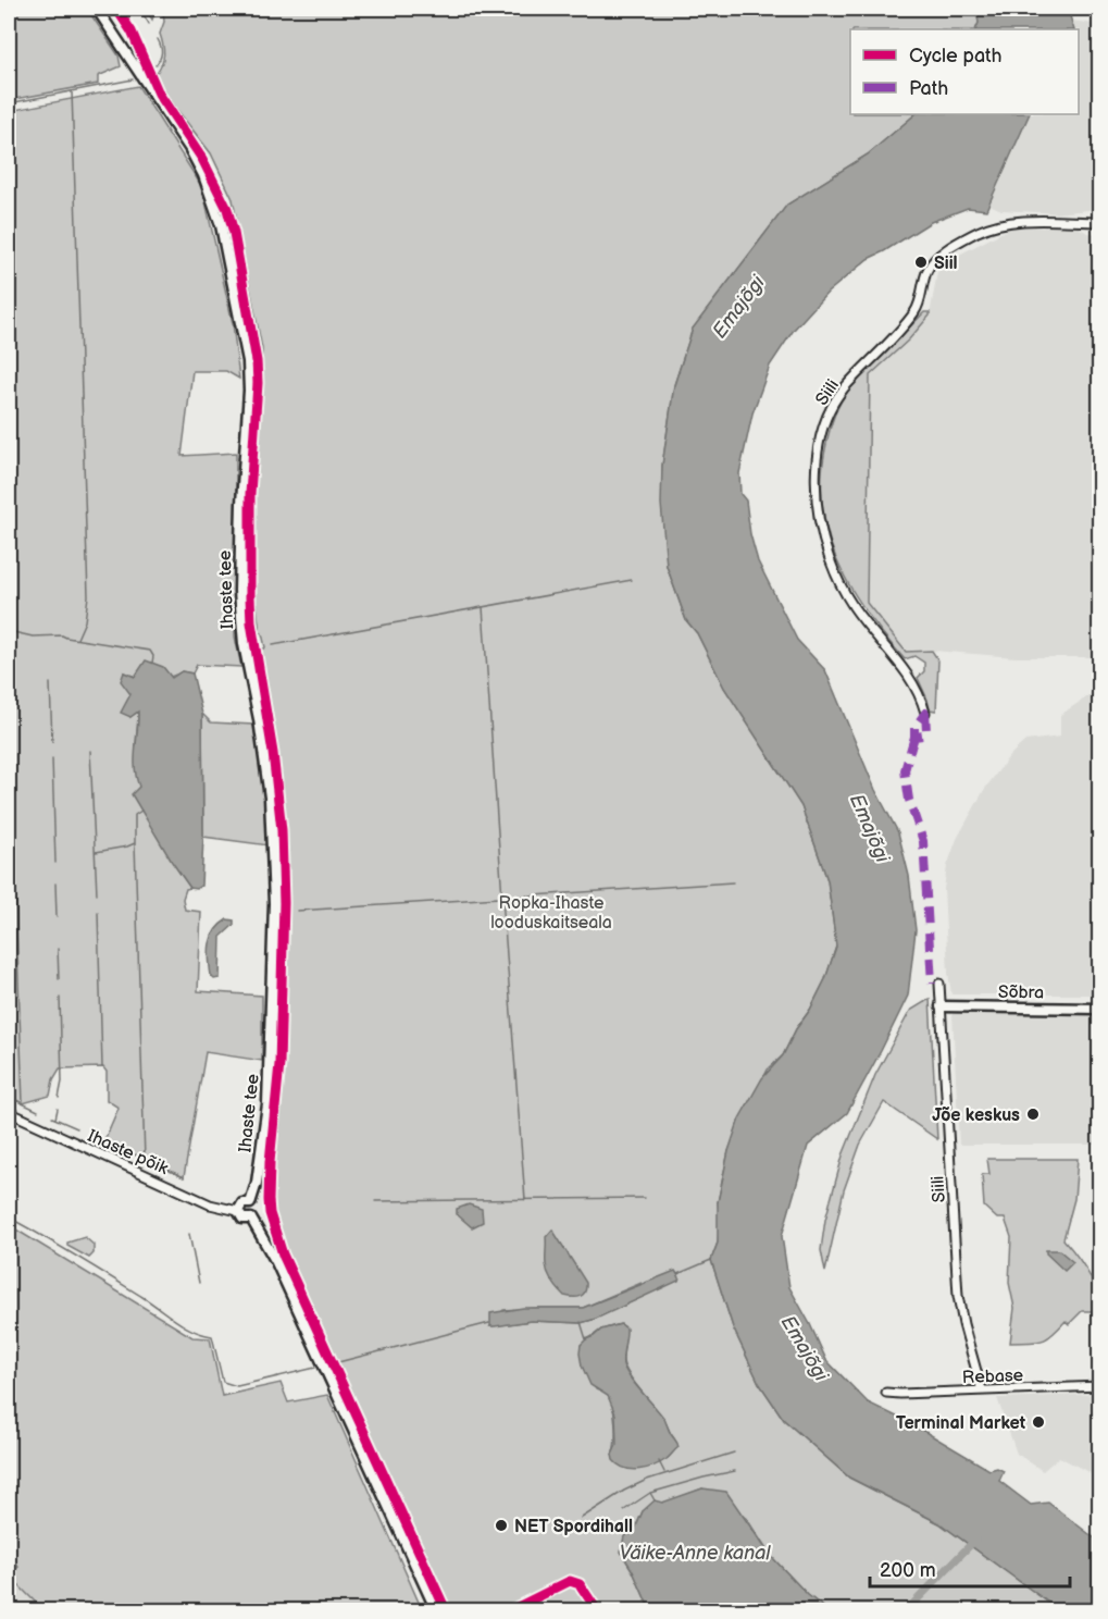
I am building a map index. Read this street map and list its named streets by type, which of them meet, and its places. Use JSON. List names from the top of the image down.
{
  "streets": {
    "street": [
      "Siili",
      "Ihaste tee",
      "Sõbra",
      "Ihaste põik",
      "Rebase"
    ]
  },
  "crossings": [
    ["Siili", "Sõbra"],
    ["Siili", "Rebase"],
    ["Ihaste tee", "Ihaste põik"]
  ],
  "water": ["Emajõgi", "Väike-Anne kanal"],
  "parks": ["Ropka-Ihaste looduskaitseala"],
  "places": [
    "Siil",
    "Jõe keskus",
    "Terminal Market",
    "NET Spordihall"
  ],
  "legend": ["Cycle path", "Path"],
  "scale_bar": "200 m"
}
